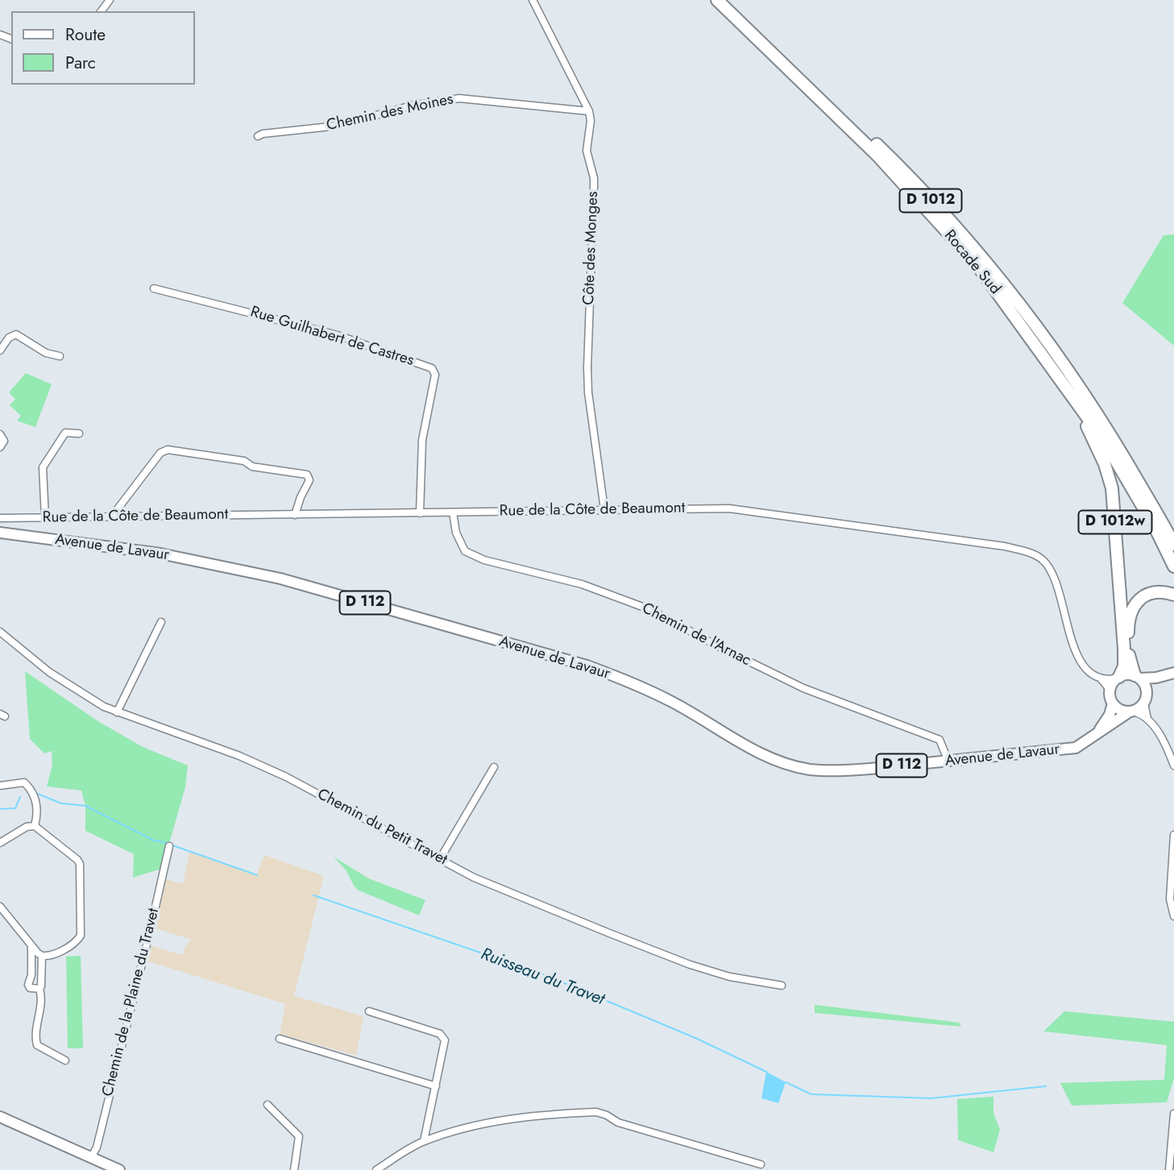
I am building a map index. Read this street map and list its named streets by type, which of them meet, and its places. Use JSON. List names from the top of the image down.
{
  "streets": {
    "highway": ["D 1012", "Rocade Sud", "D 1012w"],
    "main road": ["Avenue de Lavaur", "D 112"],
    "street": [
      "Chemin des Moines",
      "Côte des Monges",
      "Rue Guilhabert de Castres",
      "Rue de la Côte de Beaumont",
      "Chemin de l'Arnac",
      "Chemin du Petit Travet",
      "Chemin de la Plaine du Travet"
    ]
  },
  "crossings": [
    ["Chemin des Moines", "Côte des Monges"],
    ["Côte des Monges", "Rue de la Côte de Beaumont"],
    ["Rocade Sud", "D 1012w"],
    ["Rue Guilhabert de Castres", "Rue de la Côte de Beaumont"],
    ["Rue de la Côte de Beaumont", "D 1012w"],
    ["Rue de la Côte de Beaumont", "D 112"],
    ["Rue de la Côte de Beaumont", "Chemin de l'Arnac"],
    ["D 1012w", "D 112"],
    ["Avenue de Lavaur", "D 112"],
    ["Avenue de Lavaur", "Chemin de l'Arnac"]
  ],
  "water": ["Ruisseau du Travet"],
  "legend": ["Route", "Parc"]
}
